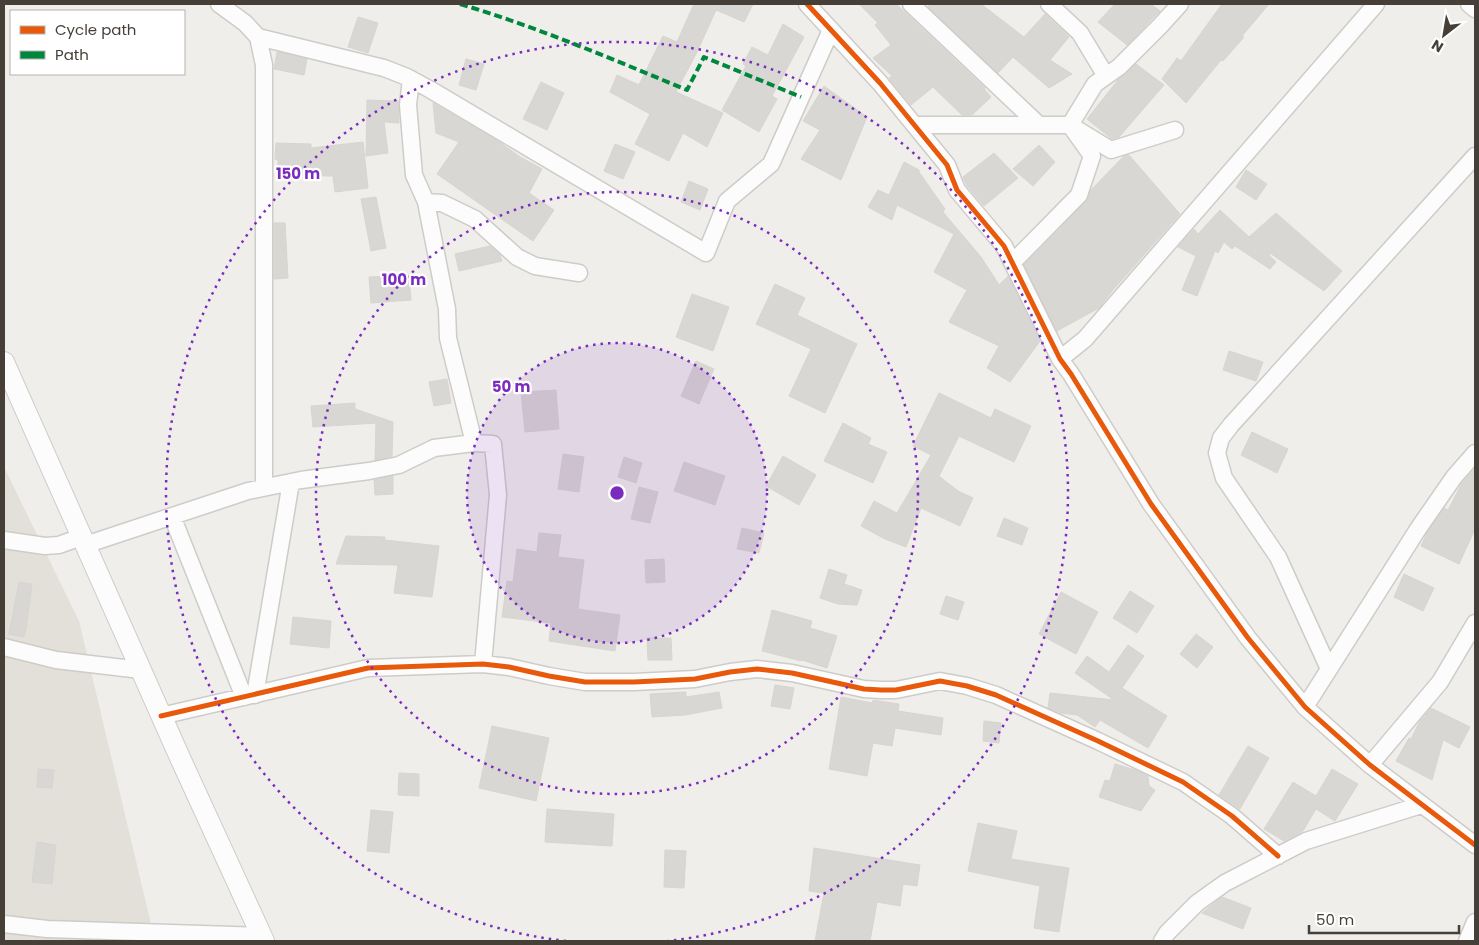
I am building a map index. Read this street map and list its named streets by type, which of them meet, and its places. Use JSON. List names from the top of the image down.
{
  "legend": ["Cycle path", "Path"],
  "scale_bar": "50 m",
  "north": "bottom left",
  "rings": ["150 m", "100 m", "50 m"]
}
